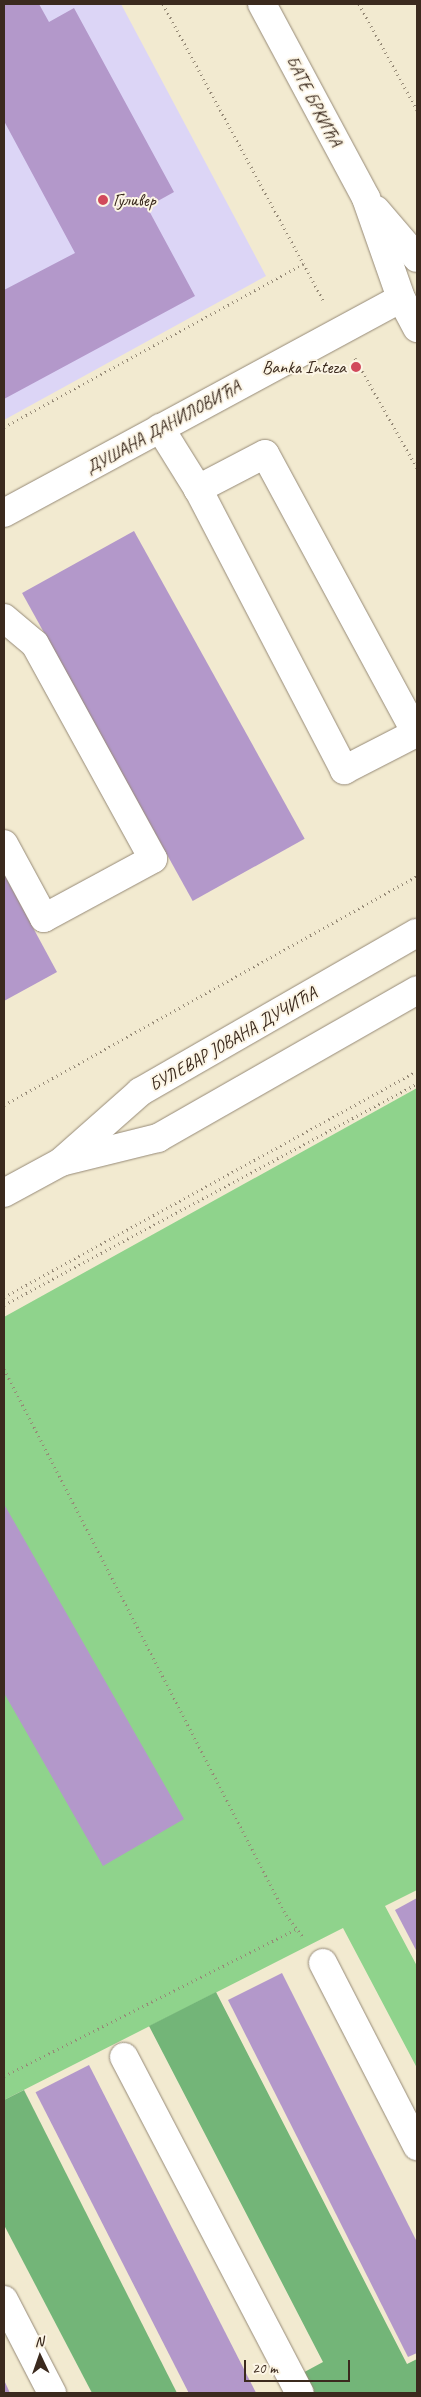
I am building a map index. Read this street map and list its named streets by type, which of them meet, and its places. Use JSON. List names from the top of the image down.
{
  "streets": {
    "street": ["БАТЕ БРКИЋА", "ДУШАНА ДАНИЛОВИЋА", "БУЛЕВАР ЈОВАНА ДУЧИЋА"]
  },
  "crossings": [
    ["БАТЕ БРКИЋА", "ДУШАНА ДАНИЛОВИЋА"]
  ],
  "places": ["Гуливер", "Banka Inteza"],
  "scale_bar": "20 m",
  "north": "top"
}
